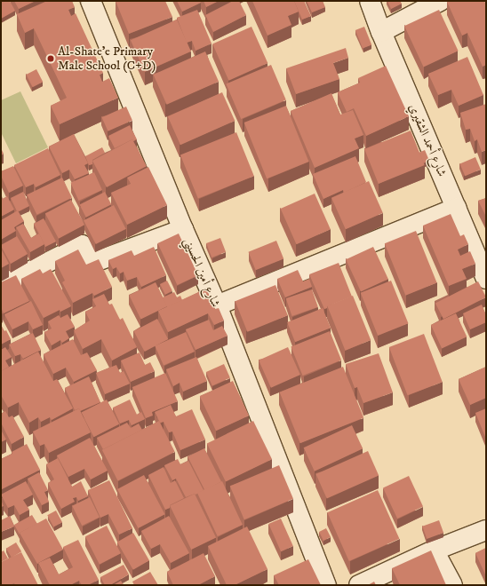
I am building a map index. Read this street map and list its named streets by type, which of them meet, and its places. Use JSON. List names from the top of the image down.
{
  "streets": {
    "street": ["شارع أحمد الشقيري", "شارع أمين الحسيني"]
  },
  "places": ["Al-Shate'e Primary Male School (C+D)"]
}
